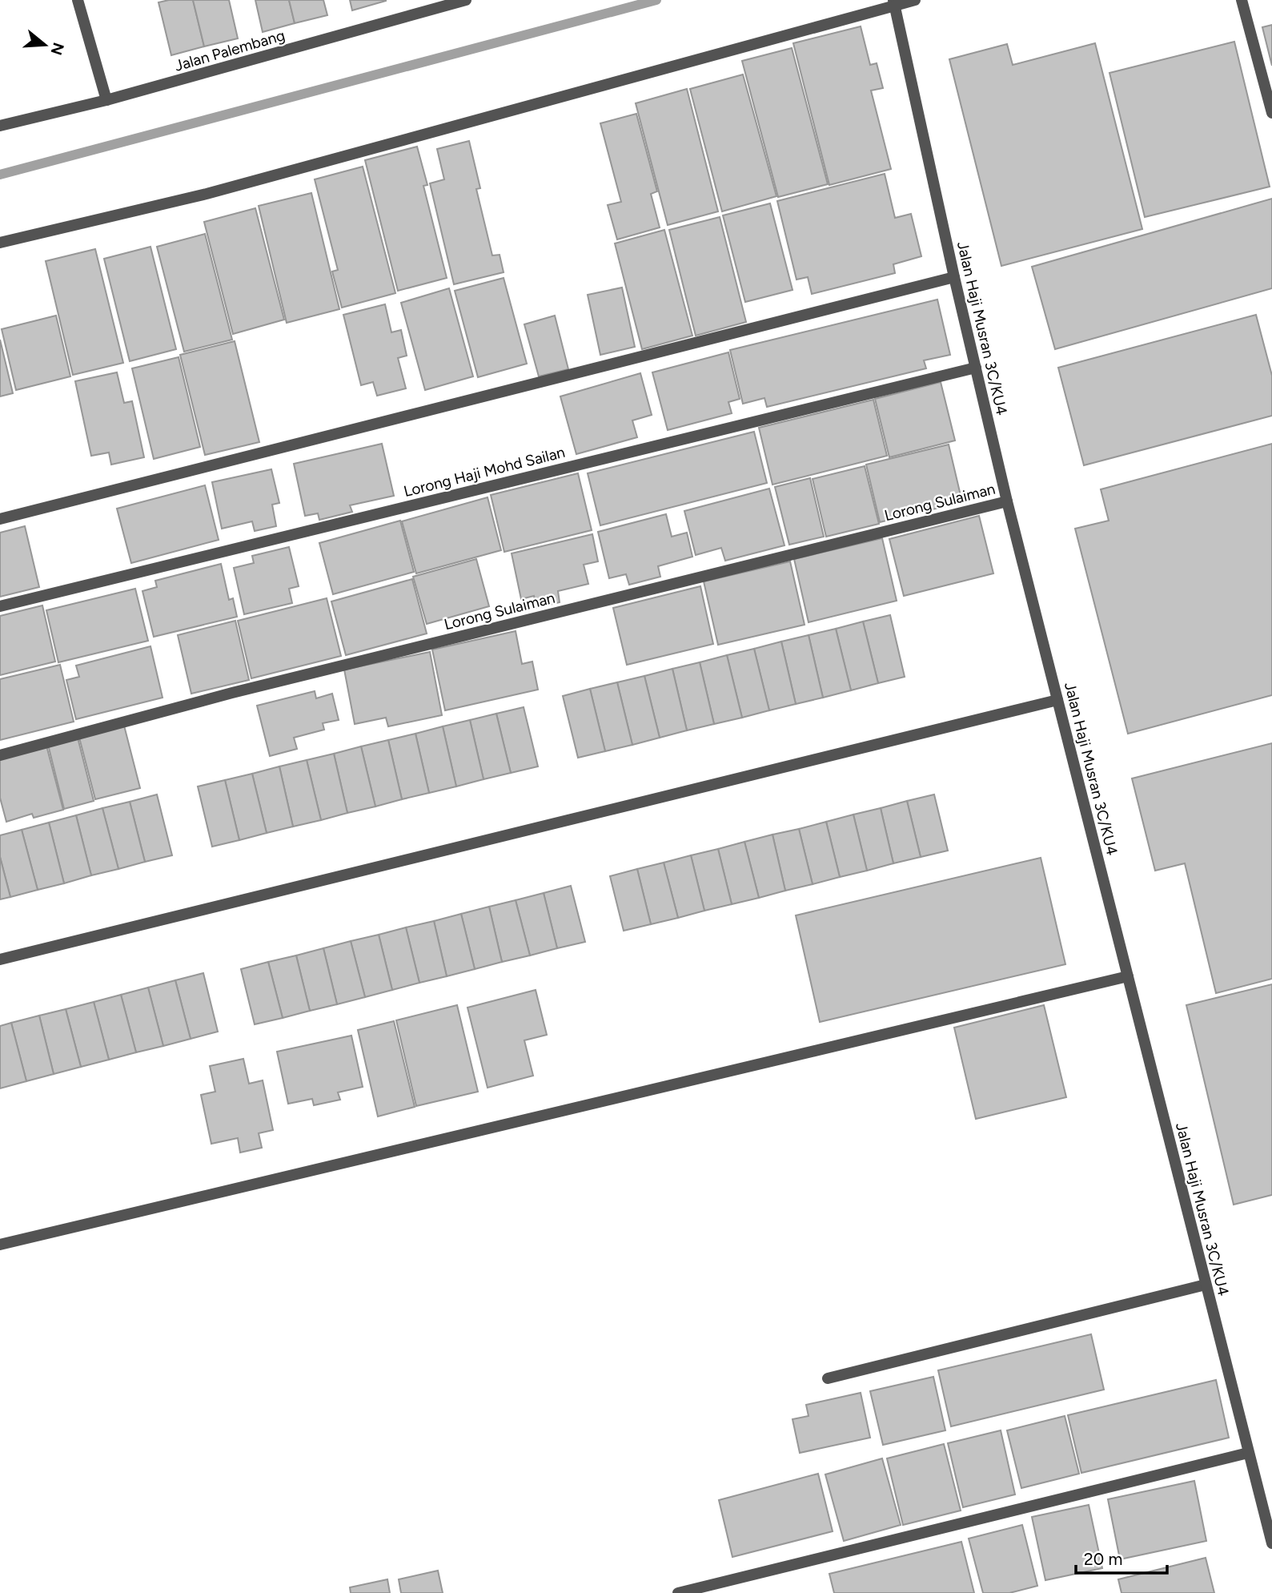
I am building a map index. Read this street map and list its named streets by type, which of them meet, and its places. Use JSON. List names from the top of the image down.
{
  "streets": {
    "street": [
      "Jalan Palembang",
      "Jalan Haji Musran 3C/KU4",
      "Lorong Haji Mohd Sailan",
      "Lorong Sulaiman"
    ]
  },
  "crossings": [
    ["Jalan Haji Musran 3C/KU4", "Lorong Haji Mohd Sailan"],
    ["Jalan Haji Musran 3C/KU4", "Lorong Sulaiman"]
  ],
  "scale_bar": "20 m",
  "north": "right"
}
